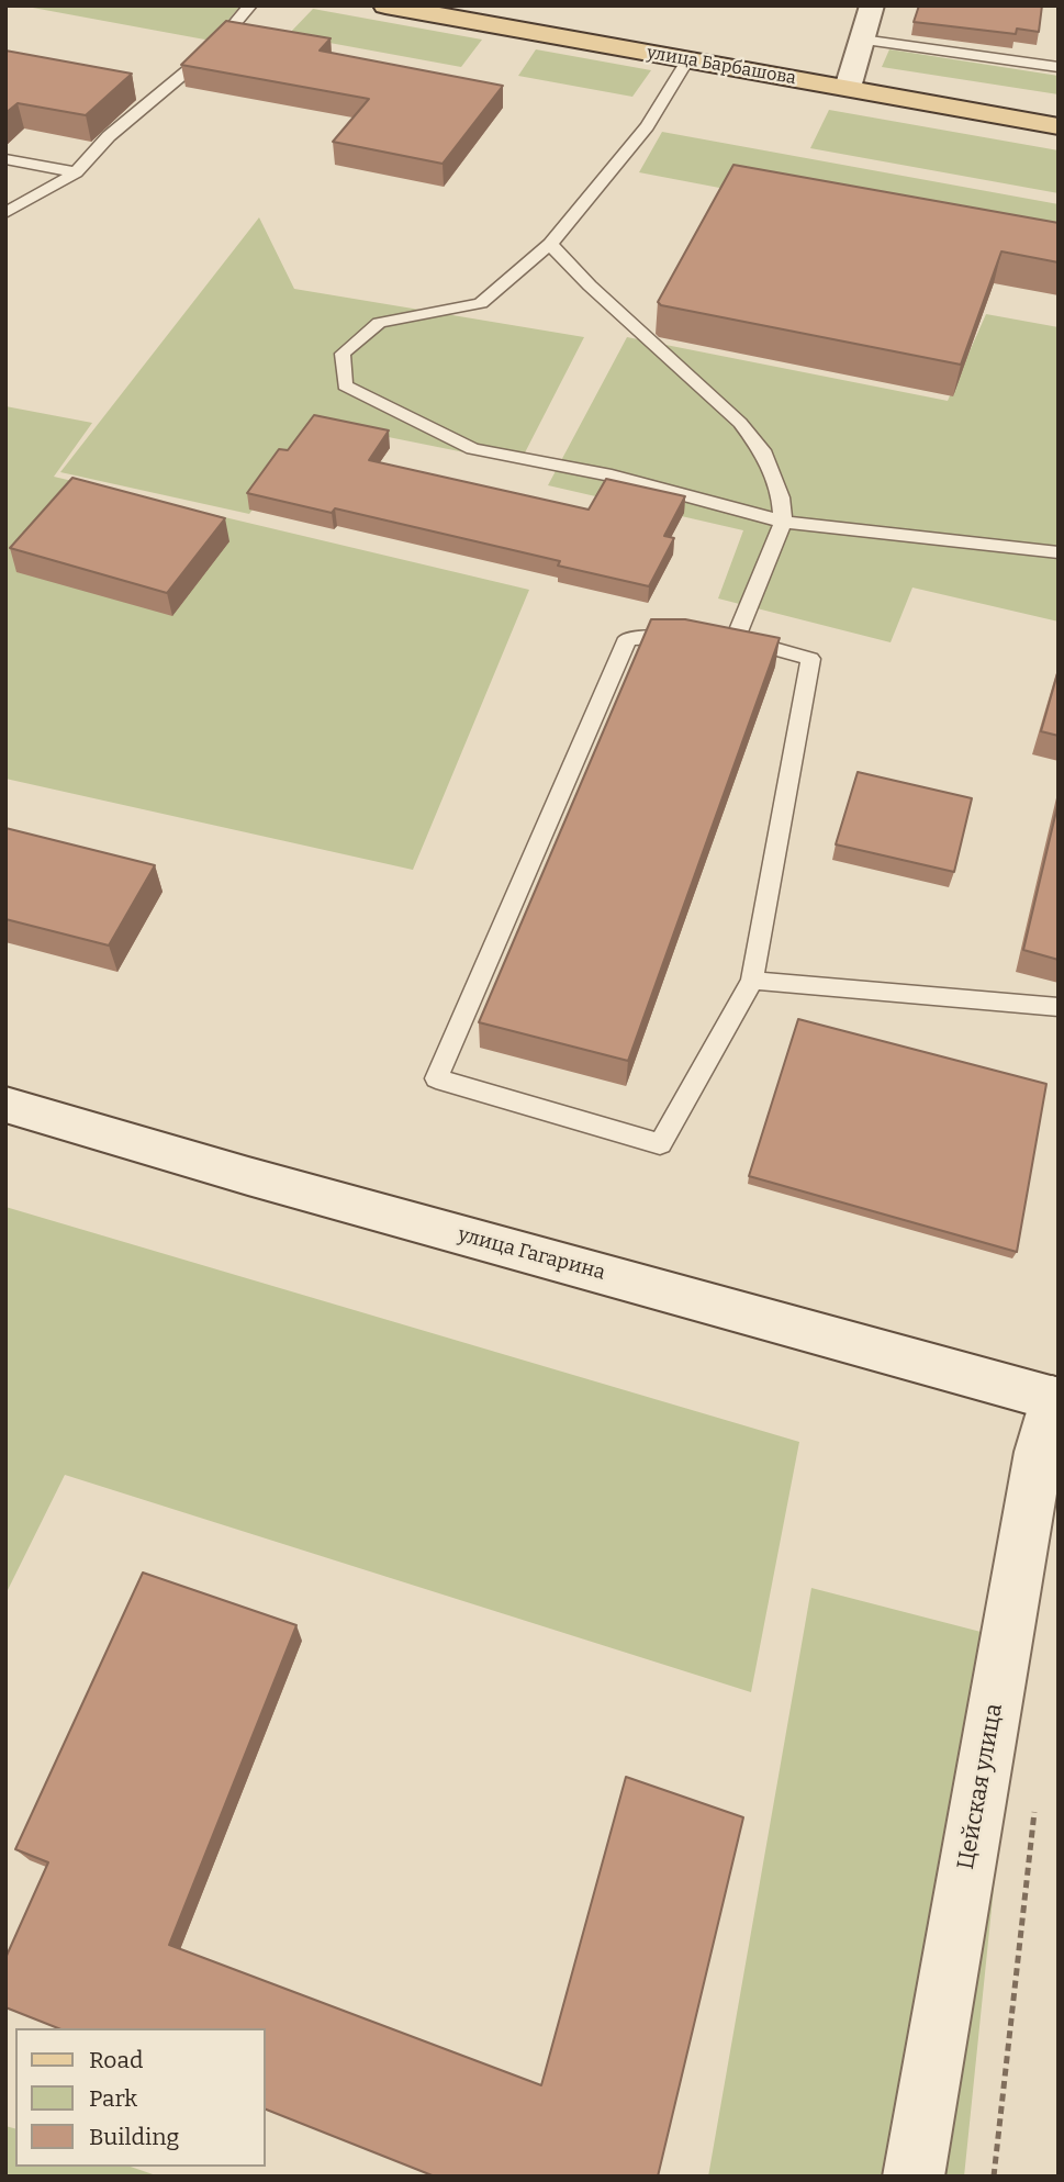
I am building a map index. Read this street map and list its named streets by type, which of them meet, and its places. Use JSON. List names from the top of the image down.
{
  "streets": {
    "main road": ["улица Барбашова"],
    "street": ["улица Гагарина", "Цейская улица"]
  },
  "crossings": [
    ["улица Гагарина", "Цейская улица"]
  ],
  "legend": ["Road", "Park", "Building"]
}
